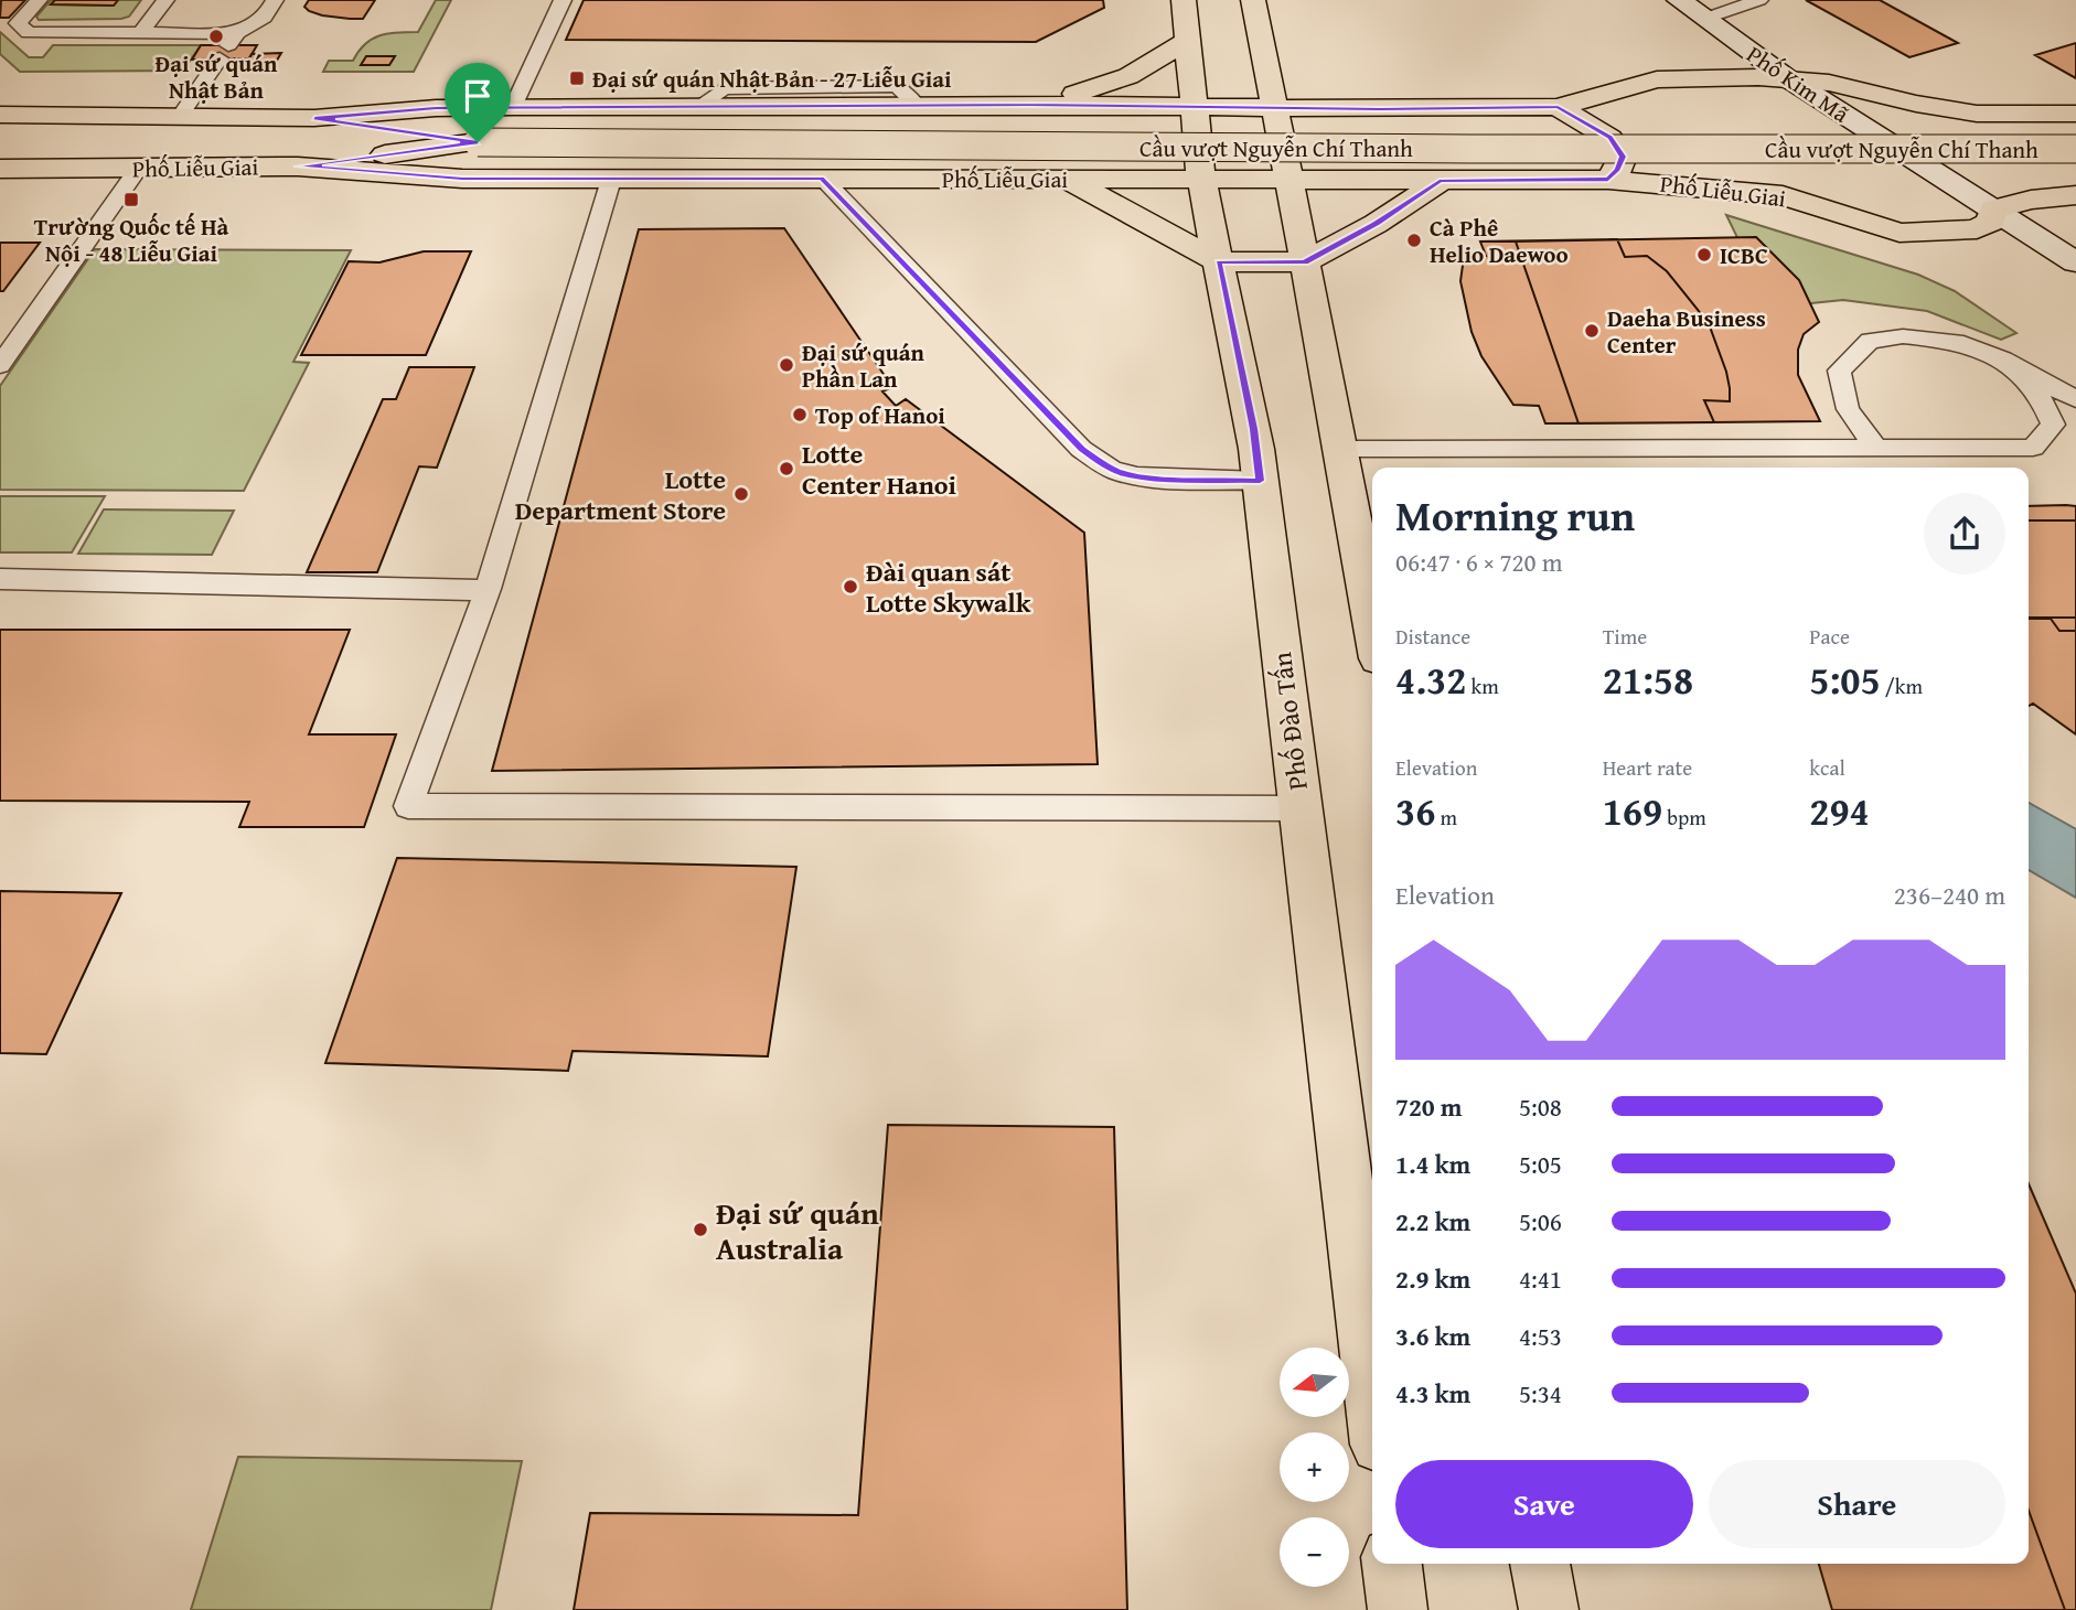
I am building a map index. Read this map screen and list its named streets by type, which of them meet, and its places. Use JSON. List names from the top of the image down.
{
  "streets": {
    "main road": [
      "Phố Kim Mã",
      "Cầu vượt Nguyễn Chí Thanh",
      "Phố Liễu Giai",
      "Phố Đào Tấn"
    ]
  },
  "crossings": [
    ["Phố Kim Mã", "Phố Liễu Giai"],
    ["Cầu vượt Nguyễn Chí Thanh", "Phố Liễu Giai"],
    ["Phố Liễu Giai", "Phố Đào Tấn"]
  ],
  "places": {
    "other": [
      "Đại sứ quán Nhật Bản",
      "Cà Phê Helio Daewoo",
      "ICBC",
      "Daeha Business Center",
      "Đại sứ quán Phần Lan",
      "Top of Hanoi",
      "Lotte Center Hanoi",
      "Lotte Department Store",
      "Đài quan sát Lotte Skywalk",
      "Đại sứ quán Australia"
    ],
    "transit": ["Đại sứ quán Nhật Bản - 27 Liễu Giai", "Trường Quốc tế Hà Nội - 48 Liễu Giai"]
  },
  "north": "left",
  "page": {
    "heading": ["Morning run", "06:47 · 6 × 720 m"],
    "stats": [
      ["Distance", "4.32 km"],
      ["Time", "21:58"],
      ["Pace", "5:05 /km"],
      ["Elevation", "36 m"],
      ["Heart rate", "169 bpm"],
      ["kcal", "294"]
    ],
    "chart": ["Elevation", "236–240 m"],
    "list": [
      {
        "name": "720 m",
        "note": "5:08"
      },
      {
        "name": "1.4 km",
        "note": "5:05"
      },
      {
        "name": "2.2 km",
        "note": "5:06"
      },
      {
        "name": "2.9 km",
        "note": "4:41"
      },
      {
        "name": "3.6 km",
        "note": "4:53"
      },
      {
        "name": "4.3 km",
        "note": "5:34"
      }
    ],
    "map_buttons": ["+", "−"],
    "buttons": ["Save", "Share"]
  }
}
